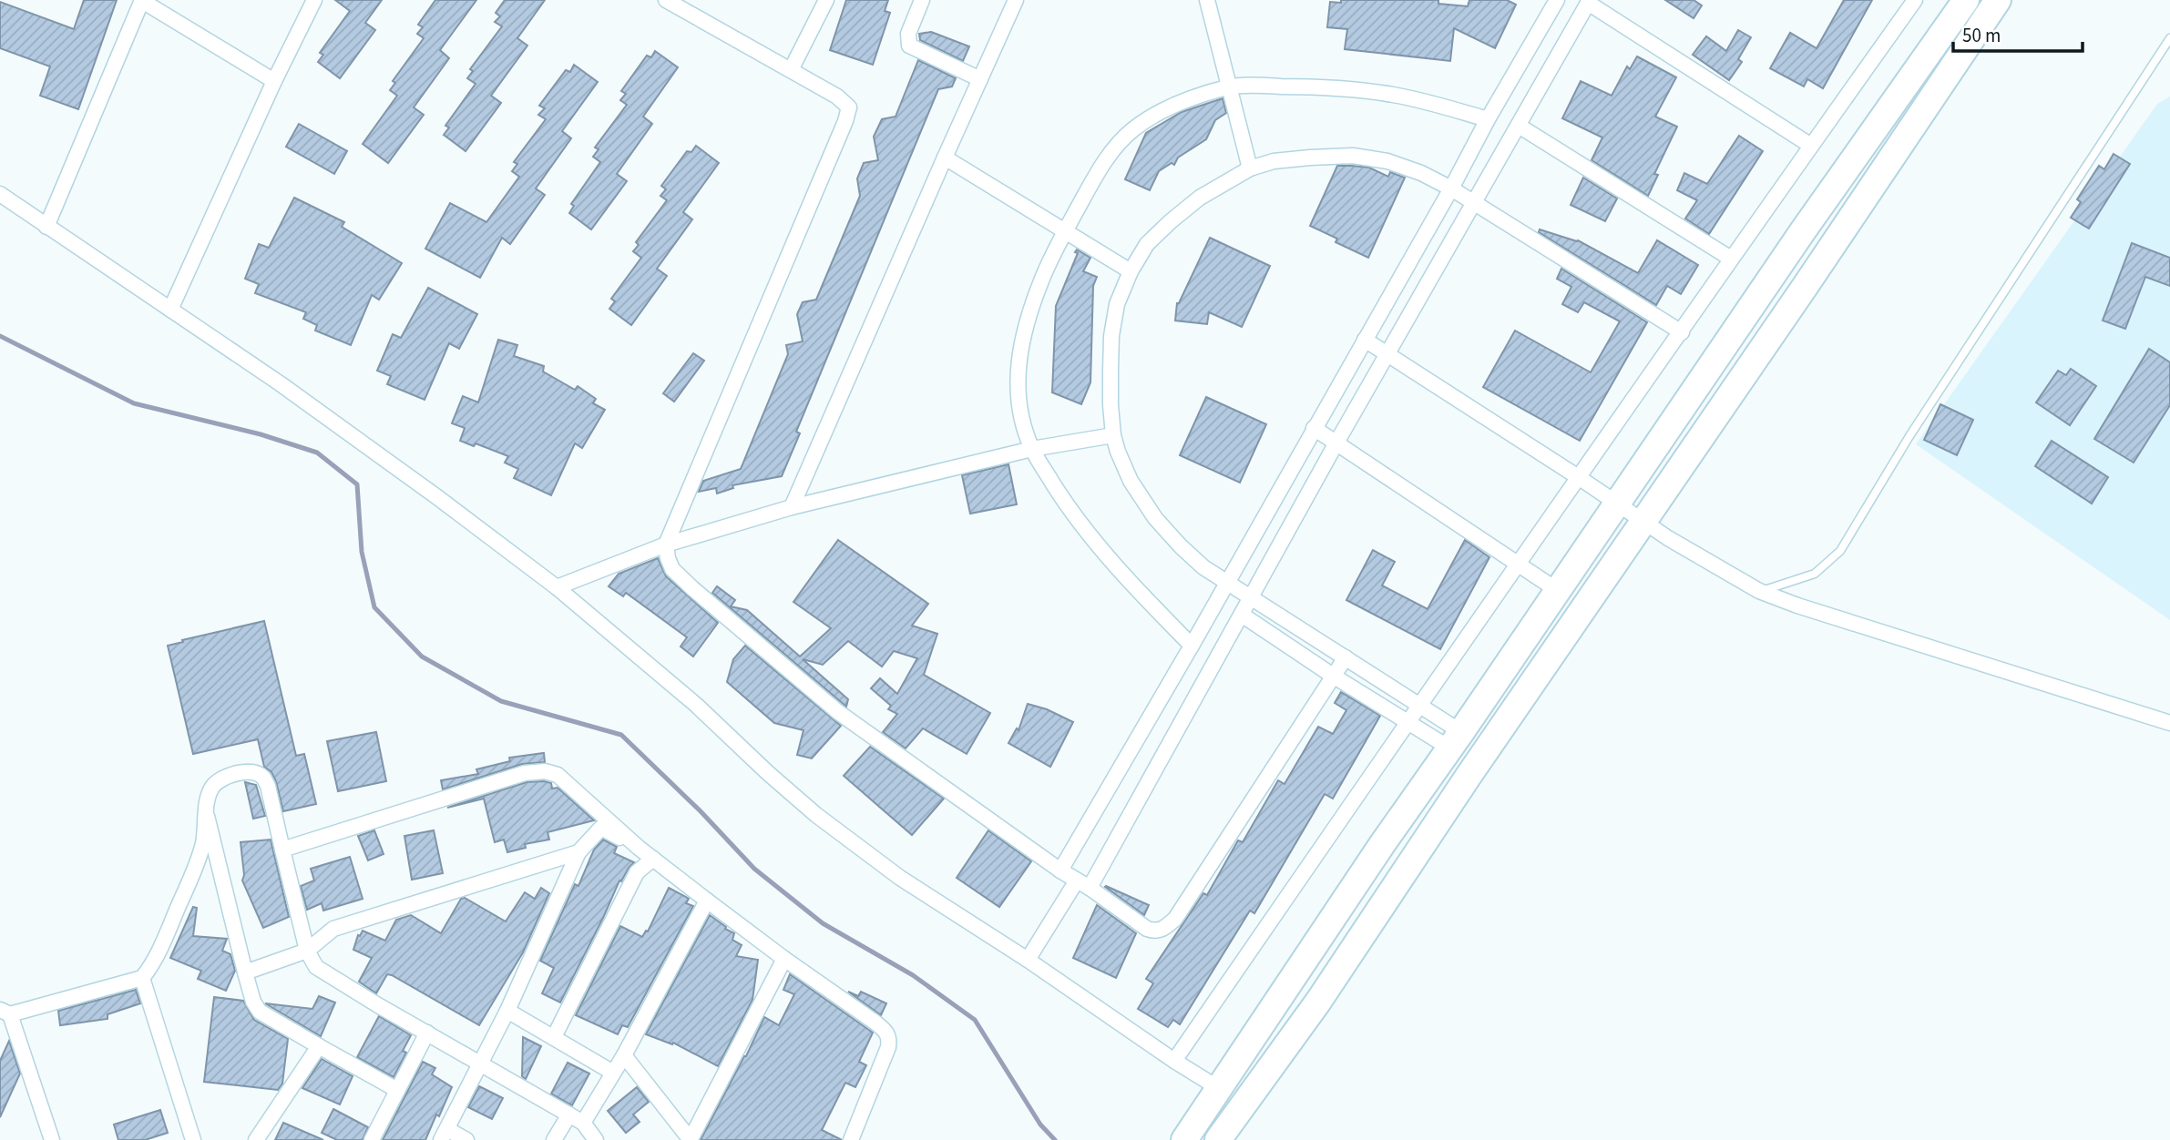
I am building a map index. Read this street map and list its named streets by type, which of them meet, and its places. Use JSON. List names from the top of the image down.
{
  "scale_bar": "50 m"
}
